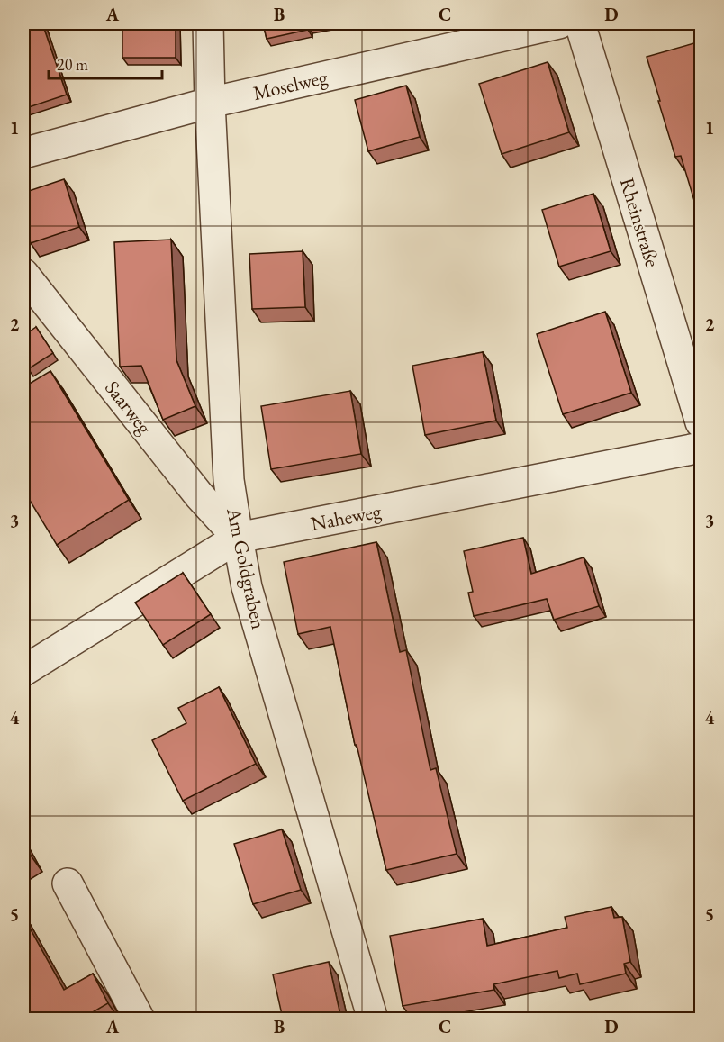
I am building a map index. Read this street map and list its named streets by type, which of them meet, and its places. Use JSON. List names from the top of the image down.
{
  "streets": {
    "street": [
      "Moselweg",
      "Rheinstraße",
      "Saarweg",
      "Naheweg",
      "Am Goldgraben"
    ]
  },
  "crossings": [
    ["Moselweg", "Am Goldgraben"],
    ["Saarweg", "Naheweg"],
    ["Saarweg", "Am Goldgraben"],
    ["Naheweg", "Am Goldgraben"]
  ],
  "scale_bar": "20 m",
  "grid": {
    "columns": [
      "A",
      "B",
      "C",
      "D"
    ],
    "rows": [
      "1",
      "2",
      "3",
      "4",
      "5"
    ]
  }
}
